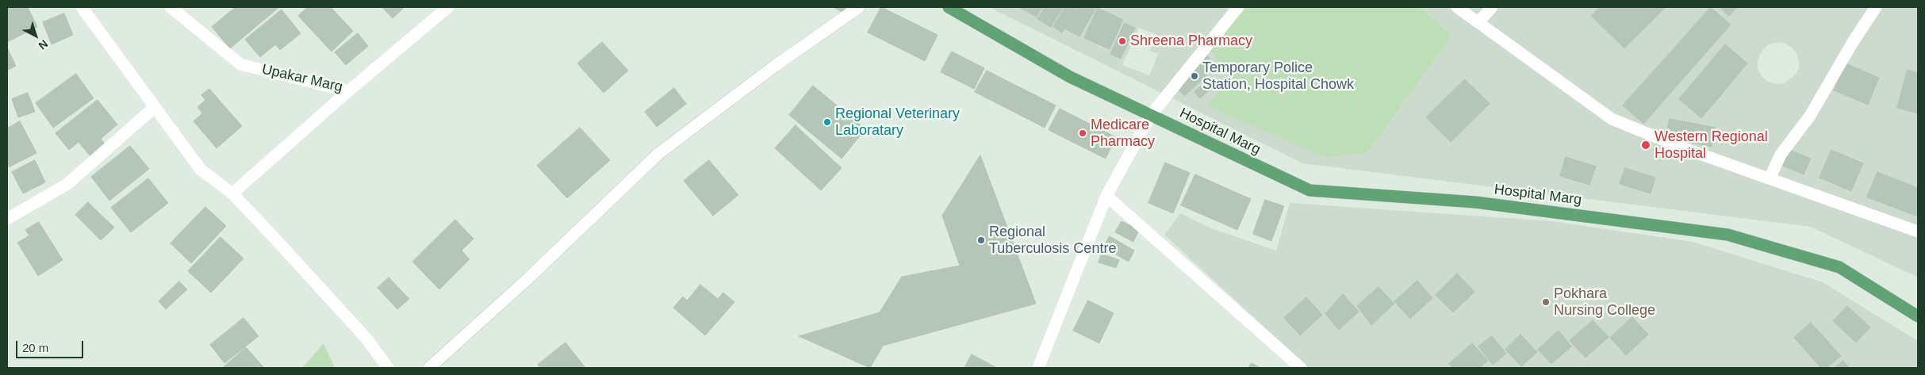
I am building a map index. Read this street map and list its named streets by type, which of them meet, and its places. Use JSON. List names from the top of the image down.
{
  "streets": {
    "main road": ["Hospital Marg"],
    "street": ["Upakar Marg"]
  },
  "places": [
    "Shreena Pharmacy",
    "Temporary Police Station, Hospital Chowk",
    "Regional Veterinary Laboratary",
    "Medicare Pharmacy",
    "Western Regional Hospital",
    "Regional Tuberculosis Centre",
    "Pokhara Nursing College"
  ],
  "scale_bar": "20 m",
  "north": "bottom right"
}
